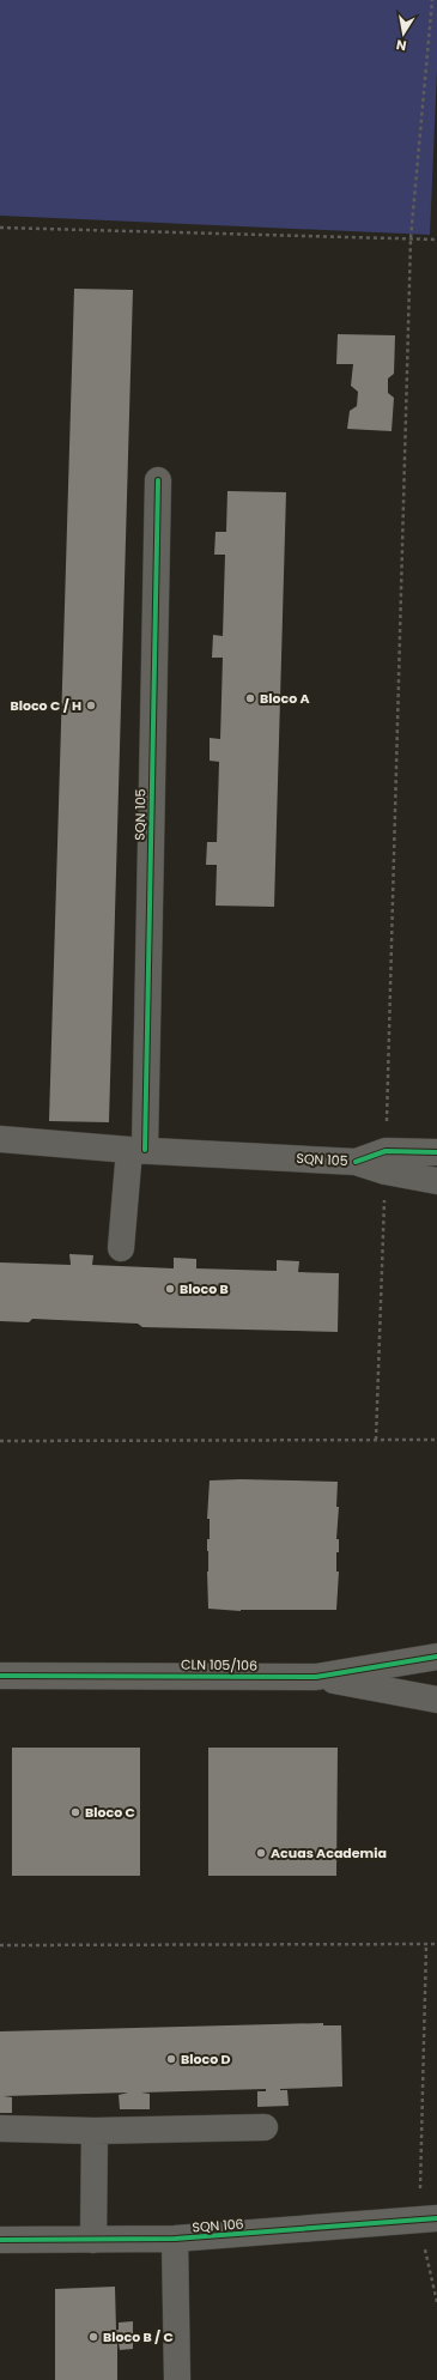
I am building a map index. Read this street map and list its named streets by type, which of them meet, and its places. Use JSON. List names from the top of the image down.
{
  "streets": {
    "street": ["SQN 105", "CLN 105/106", "SQN 106"]
  },
  "places": [
    "Bloco A",
    "Bloco C / H",
    "Bloco B",
    "Bloco C",
    "Acuas Academia",
    "Bloco D",
    "Bloco B / C"
  ],
  "north": "bottom"
}
